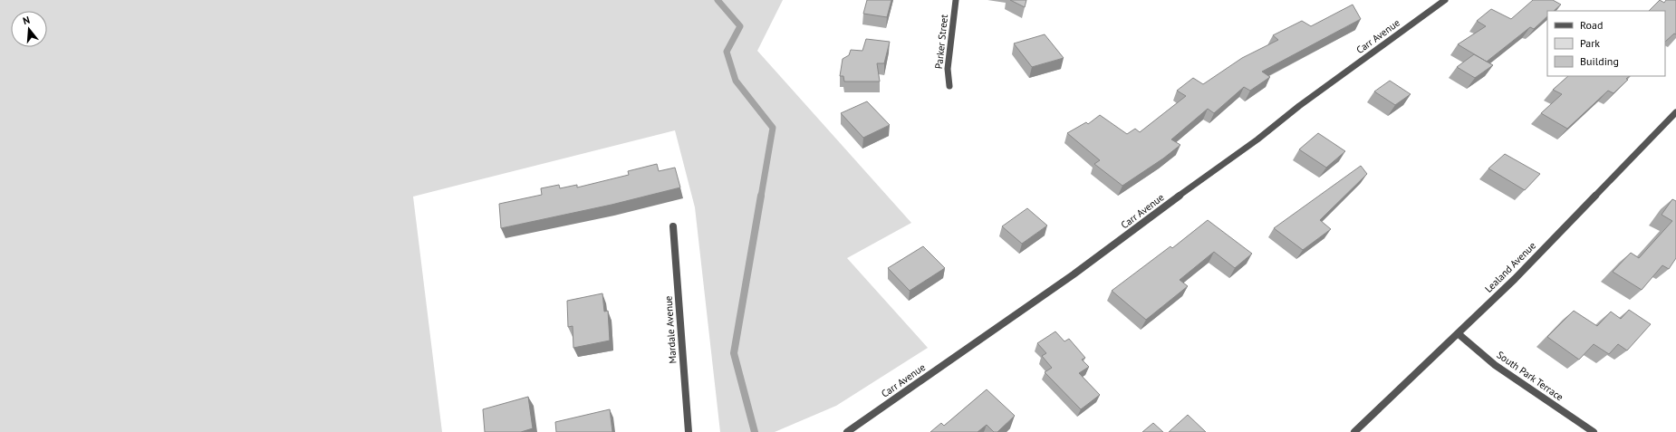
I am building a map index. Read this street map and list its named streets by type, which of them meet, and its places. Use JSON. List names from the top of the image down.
{
  "streets": {
    "street": [
      "Carr Avenue",
      "Parker Street",
      "Lealand Avenue",
      "Mardale Avenue",
      "South Park Terrace"
    ]
  },
  "crossings": [
    ["Lealand Avenue", "South Park Terrace"]
  ],
  "legend": ["Road", "Park", "Building"],
  "north": "top"
}
